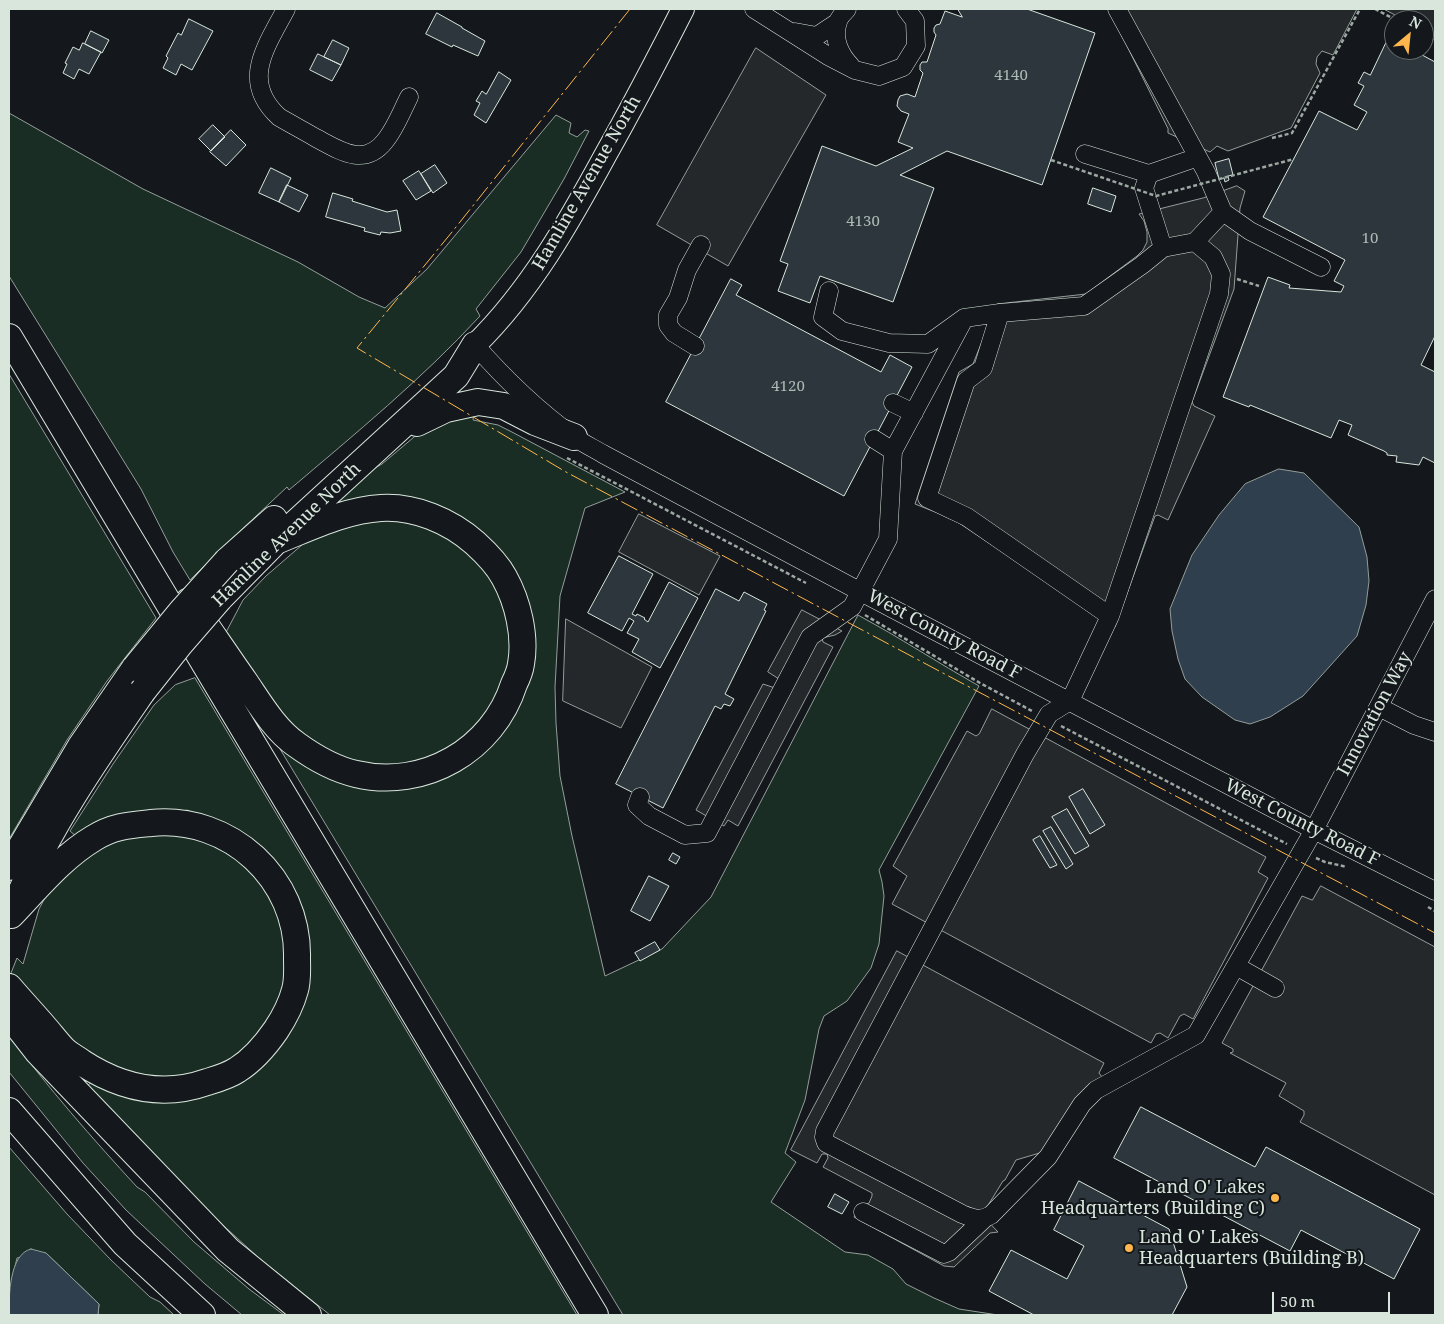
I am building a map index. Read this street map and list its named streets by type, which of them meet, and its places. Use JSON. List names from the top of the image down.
{
  "streets": {
    "highway": ["Hamline Avenue North"],
    "street": ["West County Road F", "Innovation Way"]
  },
  "crossings": [
    ["Hamline Avenue North", "West County Road F"],
    ["West County Road F", "Innovation Way"]
  ],
  "places": ["Land O' Lakes Headquarters (Building C)", "Land O' Lakes Headquarters (Building B)"],
  "house_numbers": [
    "4140",
    "4130",
    "10",
    "4120"
  ],
  "scale_bar": "50 m",
  "north": "top right"
}
